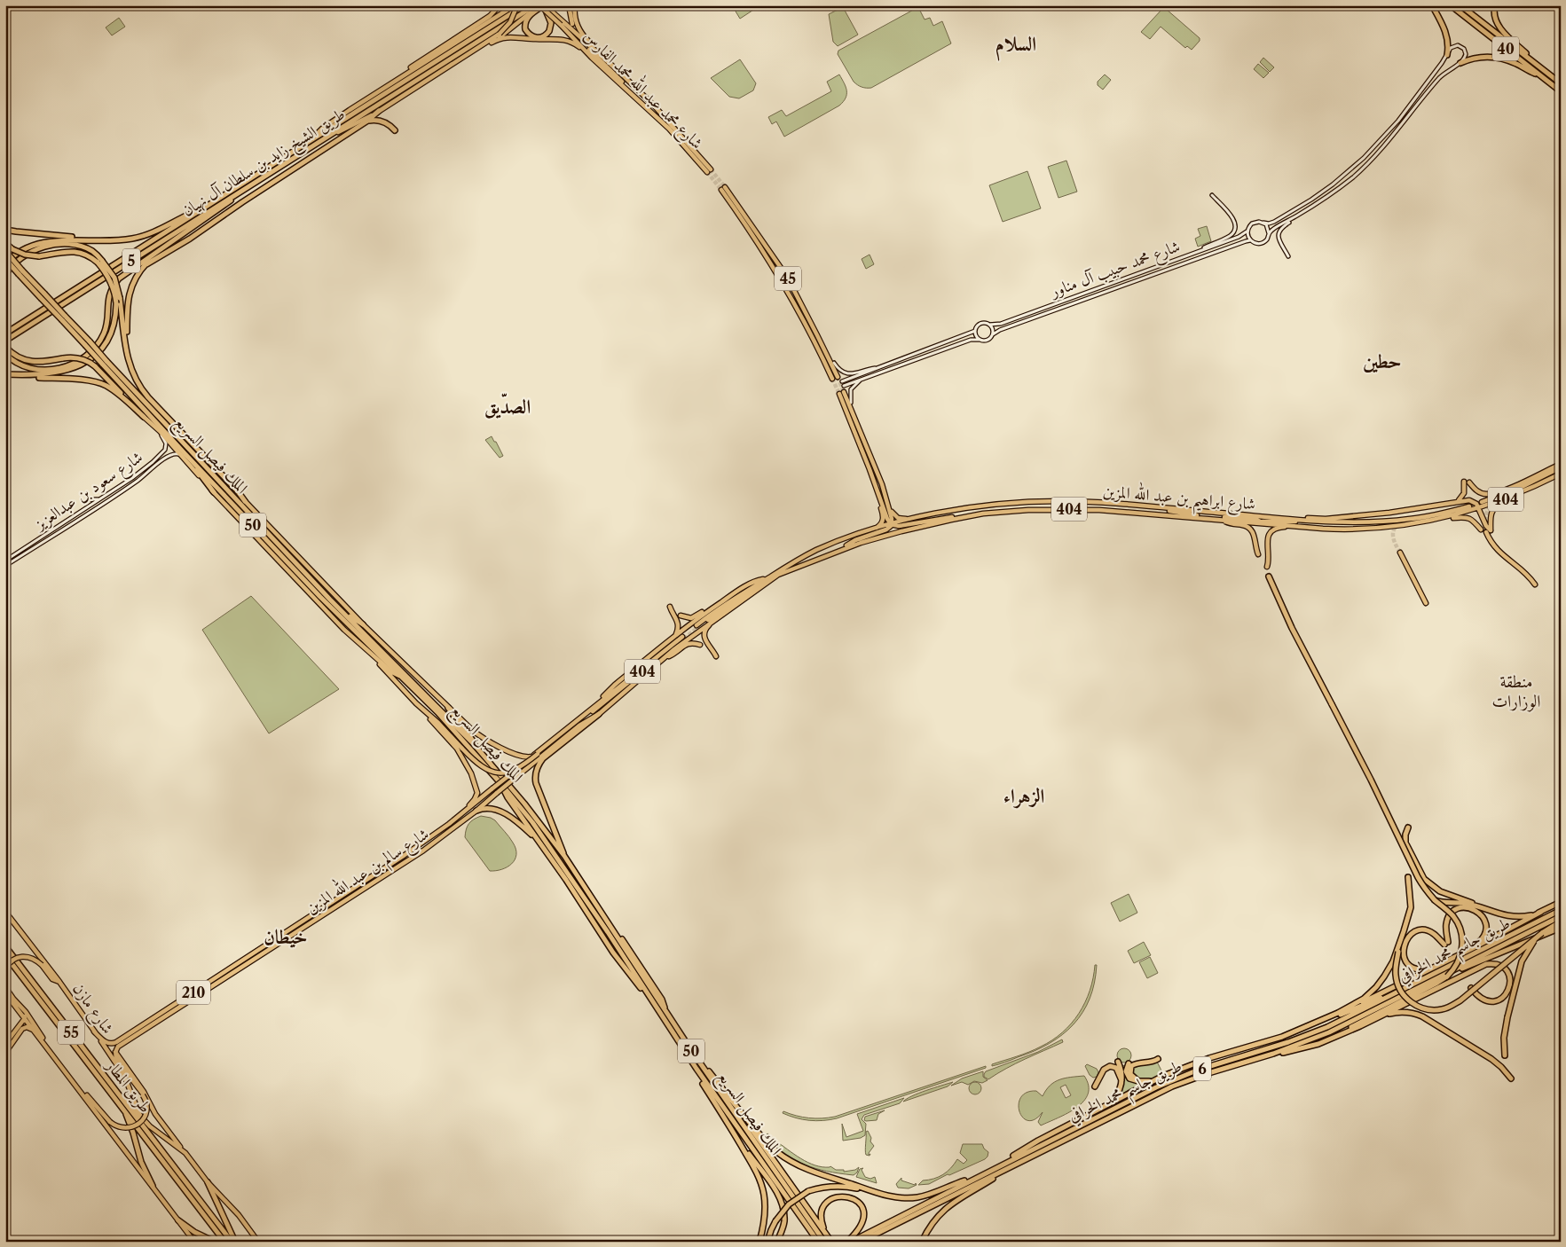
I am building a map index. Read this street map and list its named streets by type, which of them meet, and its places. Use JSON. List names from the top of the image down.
{
  "streets": {
    "highway": [
      "40",
      "طريق الشيخ زايد بن سلطان آل نهيان",
      "5",
      "الملك فيصل السريع",
      "50",
      "طريق جاسم محمد الخرافي",
      "55",
      "6",
      "طريق المطار"
    ],
    "main road": [
      "شارع محمد عبد الله محمد الفارس",
      "شارع محمد حبيب آل مناور",
      "45",
      "شارع سعود بن عبدالعزيز",
      "شارع ابراهيم بن عبد الله المزين",
      "404",
      "شارع سالم بن عبد الله المزين",
      "210",
      "شارع مازن"
    ]
  },
  "crossings": [
    ["الملك فيصل السريع", "شارع سعود بن عبدالعزيز"],
    ["الملك فيصل السريع", "50"],
    ["الملك فيصل السريع", "شارع سالم بن عبد الله المزين"],
    ["شارع ابراهيم بن عبد الله المزين", "404"],
    ["404", "شارع سالم بن عبد الله المزين"],
    ["شارع سالم بن عبد الله المزين", "شارع مازن"]
  ],
  "districts": [
    "السلام",
    "حطين",
    "الصدّيق",
    "منطقة الوزارات",
    "الزهراء",
    "خيطان"
  ]
}
